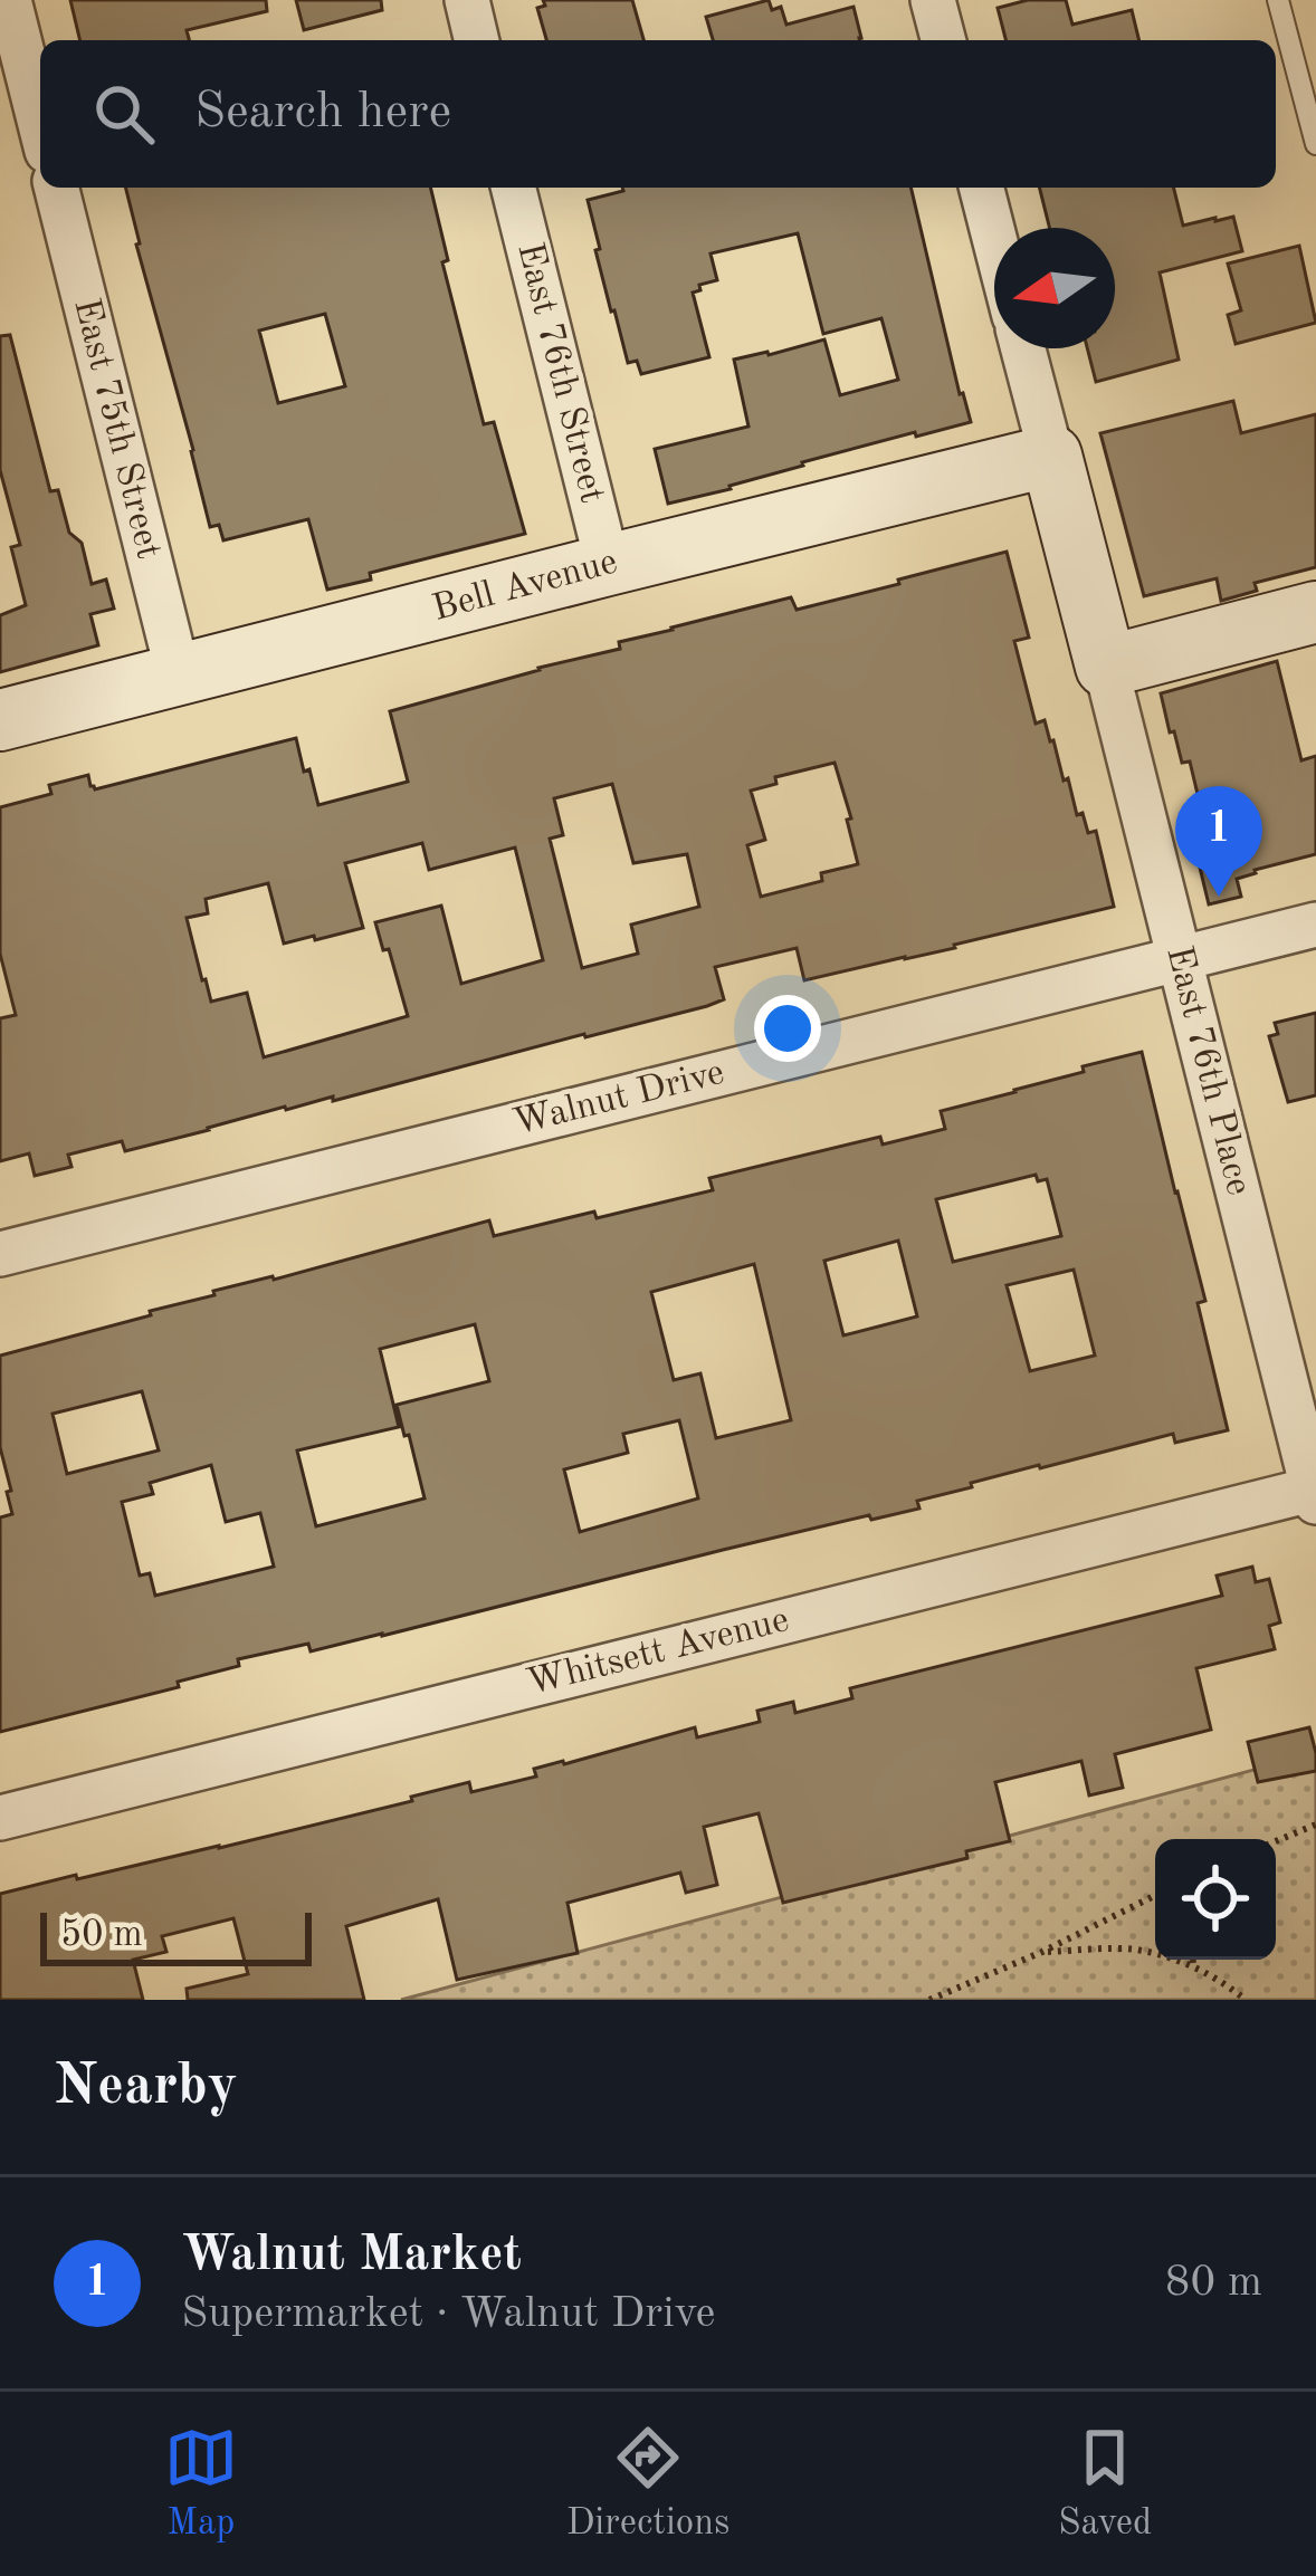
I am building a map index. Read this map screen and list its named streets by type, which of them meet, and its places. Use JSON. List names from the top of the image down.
{
  "streets": {
    "street": [
      "East 76th Street",
      "East 75th Street",
      "Bell Avenue",
      "East 76th Place",
      "Walnut Drive",
      "Whitsett Avenue"
    ]
  },
  "crossings": [
    ["East 76th Street", "Bell Avenue"],
    ["East 75th Street", "Bell Avenue"],
    ["Bell Avenue", "East 76th Place"],
    ["East 76th Place", "Walnut Drive"],
    ["East 76th Place", "Whitsett Avenue"]
  ],
  "scale_bar": "50 m",
  "north": "left",
  "page": {
    "search": "Search here",
    "pins": "1",
    "scale": "50 m",
    "heading": "Nearby",
    "list": [
      {
        "mark": "1",
        "name": "Walnut Market",
        "note": "Supermarket · Walnut Drive",
        "value": "80 m"
      }
    ],
    "nav": ["Map", "Directions", "Saved"]
  }
}
